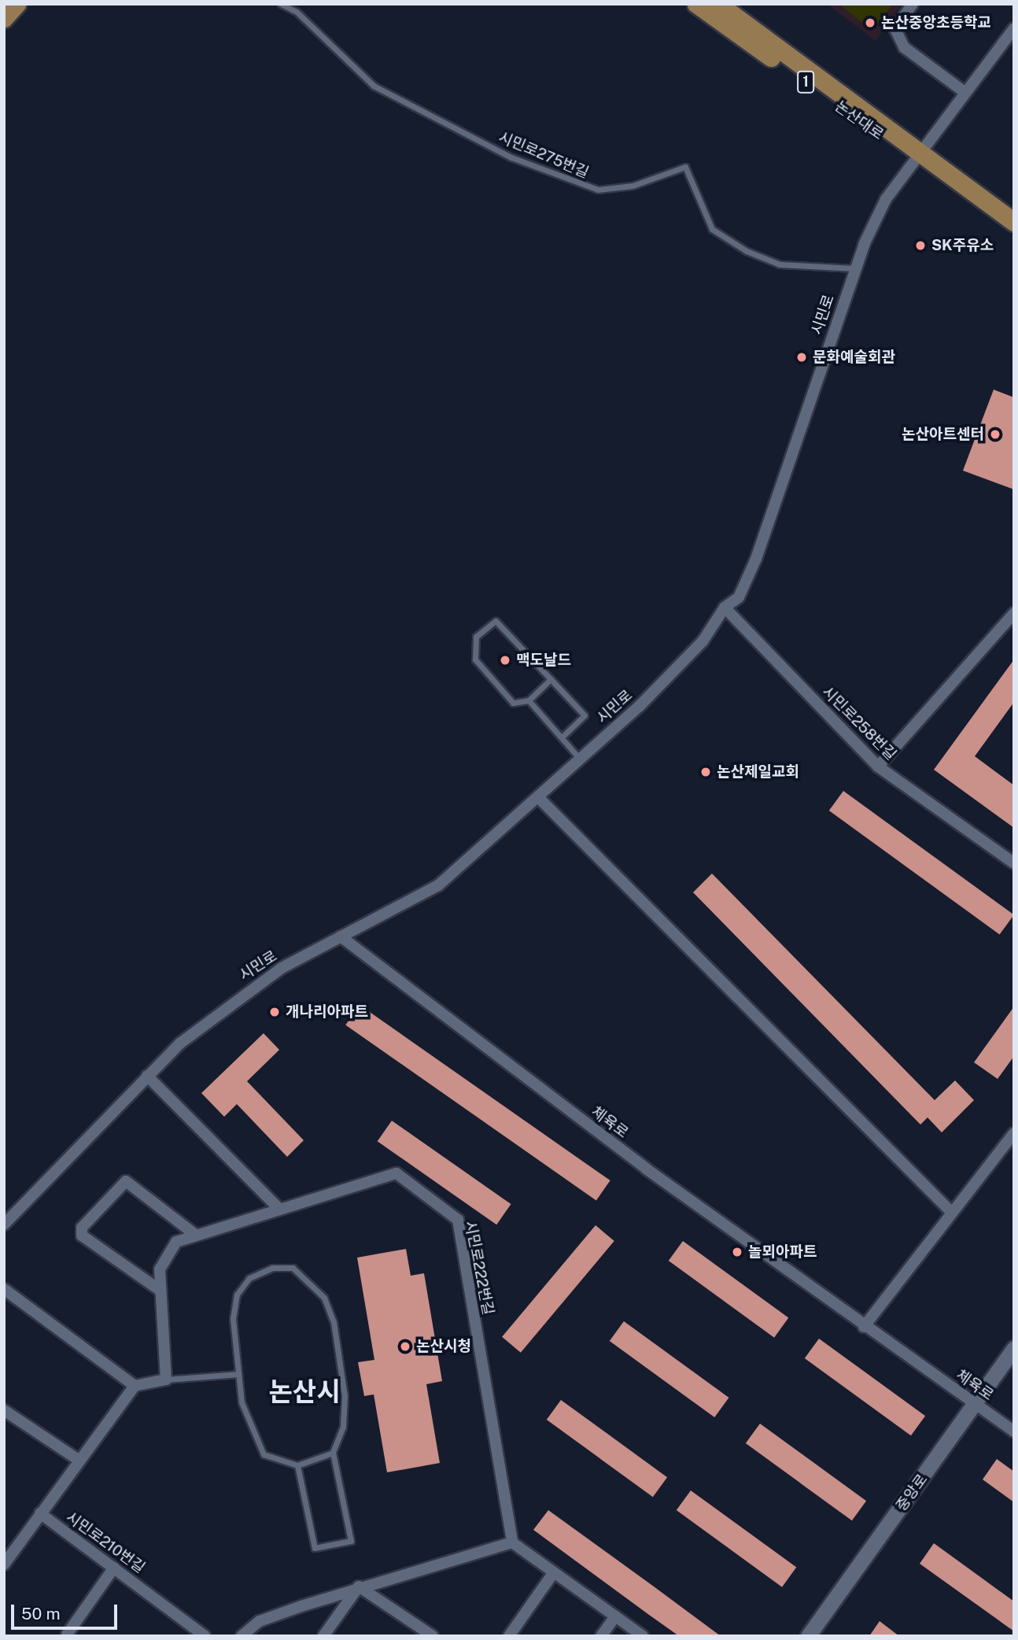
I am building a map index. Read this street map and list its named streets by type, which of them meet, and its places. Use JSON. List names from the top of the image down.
{
  "streets": {
    "main road": ["1", "논산대로"],
    "street": [
      "시민로",
      "시민로258번길",
      "체육로",
      "시민로222번길",
      "중앙로",
      "시민로210번길"
    ],
    "lane": ["시민로275번길"]
  },
  "crossings": [
    ["논산대로", "시민로"],
    ["시민로275번길", "시민로"],
    ["시민로", "시민로258번길"],
    ["시민로", "체육로"],
    ["체육로", "중앙로"]
  ],
  "districts": ["논산시"],
  "places": [
    "논산중앙초등학교",
    "SK주유소",
    "문화예술회관",
    "논산아트센터",
    "맥도날드",
    "논산제일교회",
    "개나리아파트",
    "놀뫼아파트",
    "논산시청"
  ],
  "scale_bar": "50 m"
}
